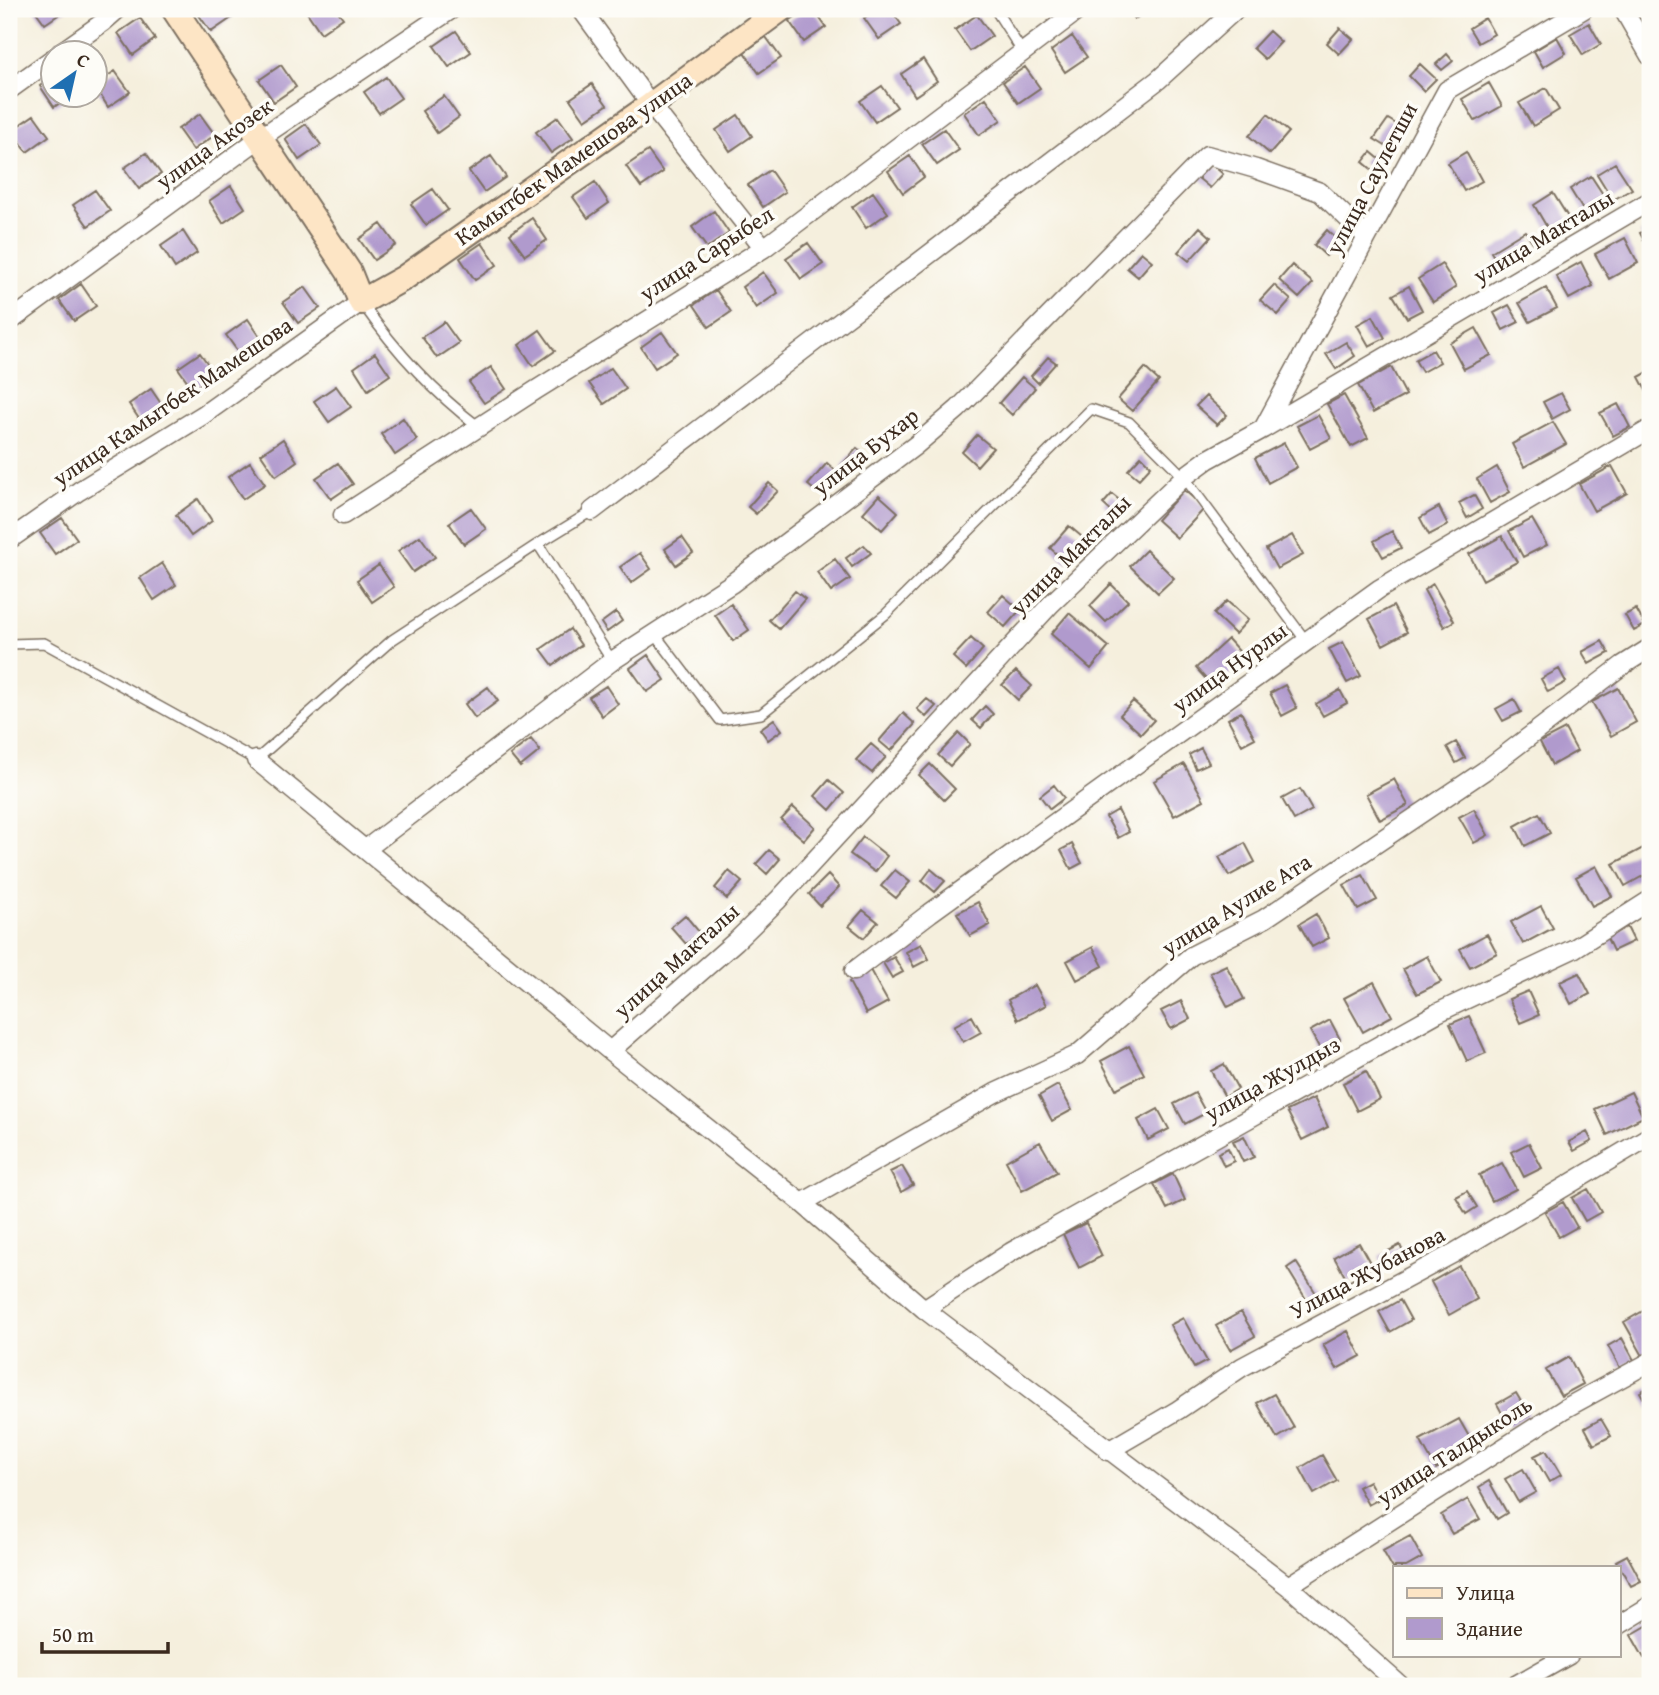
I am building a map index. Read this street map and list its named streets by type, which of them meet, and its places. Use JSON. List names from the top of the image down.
{
  "streets": {
    "street": [
      "улица Акозек",
      "Камытбек Мамешова улица",
      "улица Саулетши",
      "улица Макталы",
      "улица Сарыбел",
      "улица Камытбек Мамешова",
      "улица Бухар",
      "улица Нурлы",
      "улица Аулие Ата",
      "улица Жулдыз",
      "Улица Жубанова",
      "улица Талдыколь"
    ]
  },
  "crossings": [
    ["Камытбек Мамешова улица", "улица Камытбек Мамешова"],
    ["улица Саулетши", "улица Макталы"],
    ["улица Саулетши", "улица Бухар"]
  ],
  "legend": ["Улица", "Здание"],
  "scale_bar": "50 m",
  "north": "top right"
}
